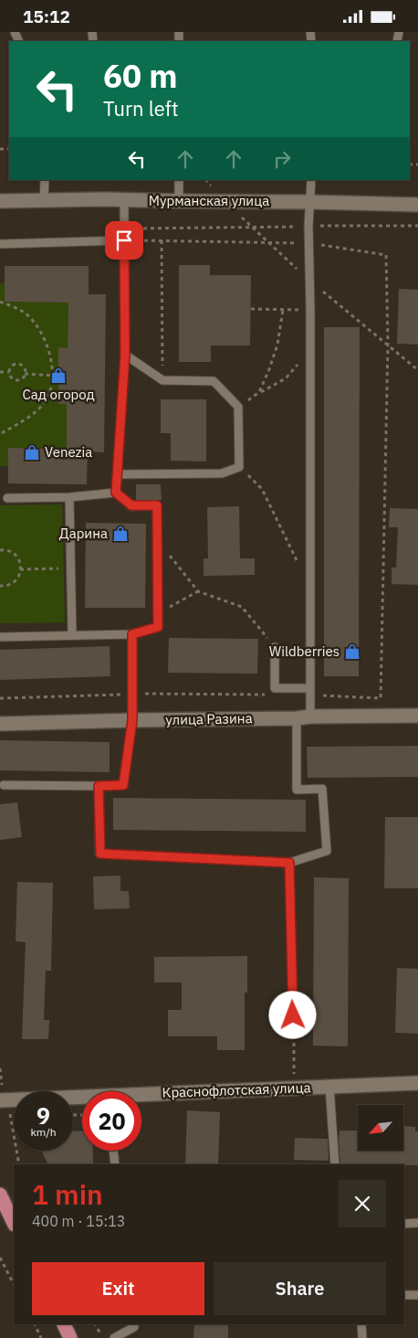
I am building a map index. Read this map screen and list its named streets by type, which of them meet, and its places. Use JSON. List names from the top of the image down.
{
  "streets": {
    "street": ["Мурманская улица", "улица Разина", "Краснофлотская улица"]
  },
  "places": {
    "shop": [
      "Сад огород",
      "Venezia",
      "Дарина",
      "Wildberries"
    ]
  },
  "north": "bottom left",
  "page": {
    "status": "15:12",
    "turn": ["60 m", "Turn left"],
    "speed": "9 km/h",
    "limit": "20",
    "heading": ["1 min", "400 m · 15:13"],
    "buttons": ["Exit", "Share"]
  }
}
